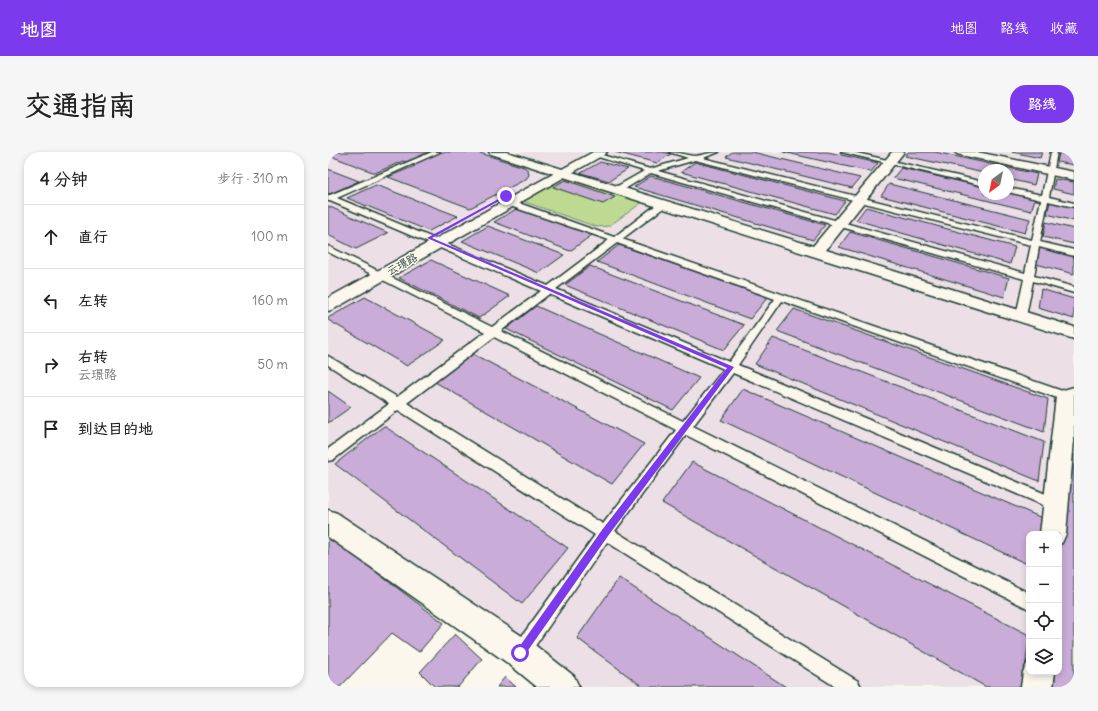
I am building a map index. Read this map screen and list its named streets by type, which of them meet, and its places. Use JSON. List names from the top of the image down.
{
  "streets": {
    "street": ["云璟路"]
  },
  "north": "bottom left",
  "page": {
    "header": "地图",
    "nav": ["地图", "路线", "收藏"],
    "buttons": "路线",
    "title": "交通指南",
    "heading": ["4 分钟", "步行 · 310 m"],
    "list": [
      ["直行", "100 m"],
      ["左转", "160 m"],
      ["右转", "云璟路", "50 m"],
      "到达目的地"
    ],
    "map_buttons": ["+", "−"]
  }
}
